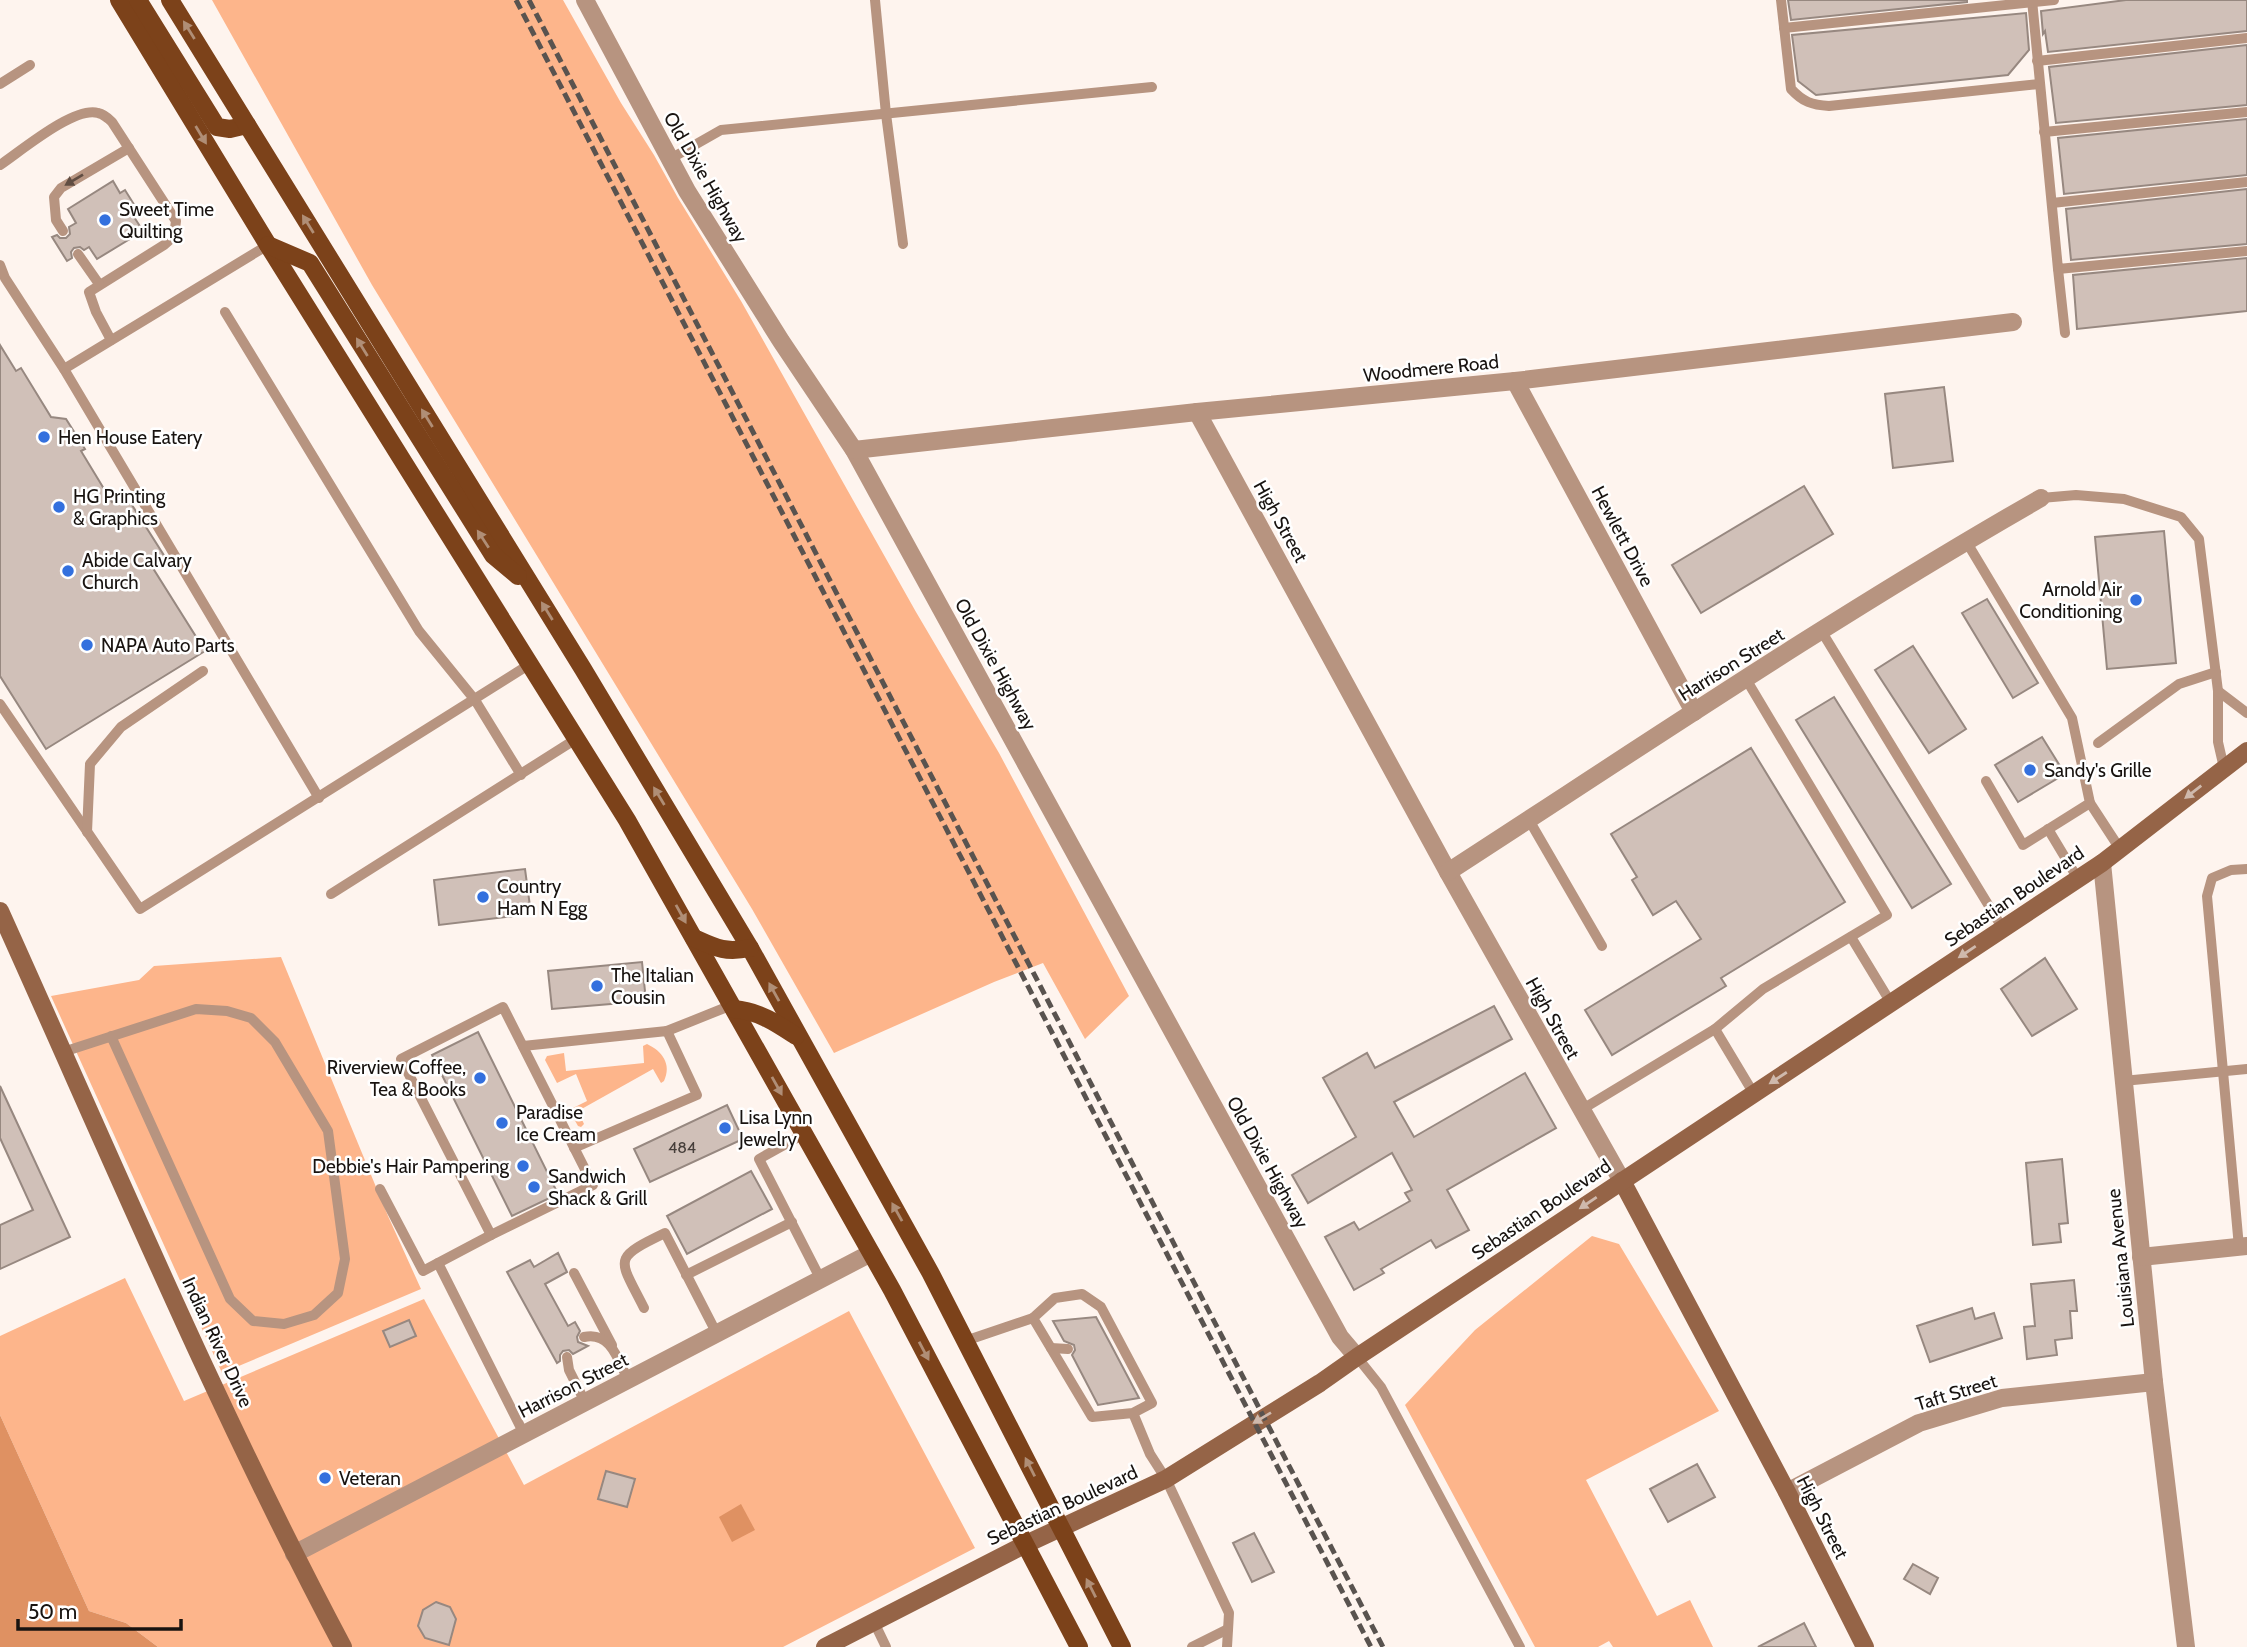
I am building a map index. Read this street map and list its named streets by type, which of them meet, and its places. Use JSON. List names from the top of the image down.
{
  "streets": {
    "street": [
      "Old Dixie Highway",
      "Woodmere Road",
      "High Street",
      "Hewlett Drive",
      "Harrison Street",
      "Sebastian Boulevard",
      "Louisiana Avenue",
      "Indian River Drive",
      "Taft Street"
    ]
  },
  "crossings": [
    ["Old Dixie Highway", "Woodmere Road"],
    ["Old Dixie Highway", "Sebastian Boulevard"],
    ["Woodmere Road", "High Street"],
    ["Woodmere Road", "Hewlett Drive"],
    ["High Street", "Harrison Street"],
    ["High Street", "Sebastian Boulevard"],
    ["High Street", "Taft Street"],
    ["Hewlett Drive", "Harrison Street"],
    ["Harrison Street", "Indian River Drive"],
    ["Sebastian Boulevard", "Louisiana Avenue"],
    ["Louisiana Avenue", "Taft Street"]
  ],
  "one_way": ["Sebastian Boulevard"],
  "places": [
    "Sweet Time Quilting",
    "Hen House Eatery",
    "HG Printing & Graphics",
    "Abide Calvary Church",
    "Arnold Air Conditioning",
    "NAPA Auto Parts",
    "Sandy's Grille",
    "Country Ham N Egg",
    "The Italian Cousin",
    "Riverview Coffee, Tea & Books",
    "Paradise Ice Cream",
    "Lisa Lynn Jewelry",
    "Debbie's Hair Pampering",
    "Sandwich Shack & Grill",
    "Veteran"
  ],
  "house_numbers": ["484"],
  "scale_bar": "50 m"
}
